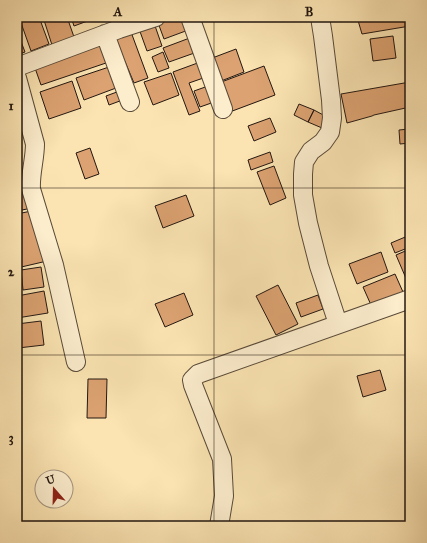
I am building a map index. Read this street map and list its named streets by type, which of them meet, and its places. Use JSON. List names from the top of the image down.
{
  "north": "top",
  "grid": {
    "columns": ["A", "B"],
    "rows": ["1", "2", "3"]
  }
}
